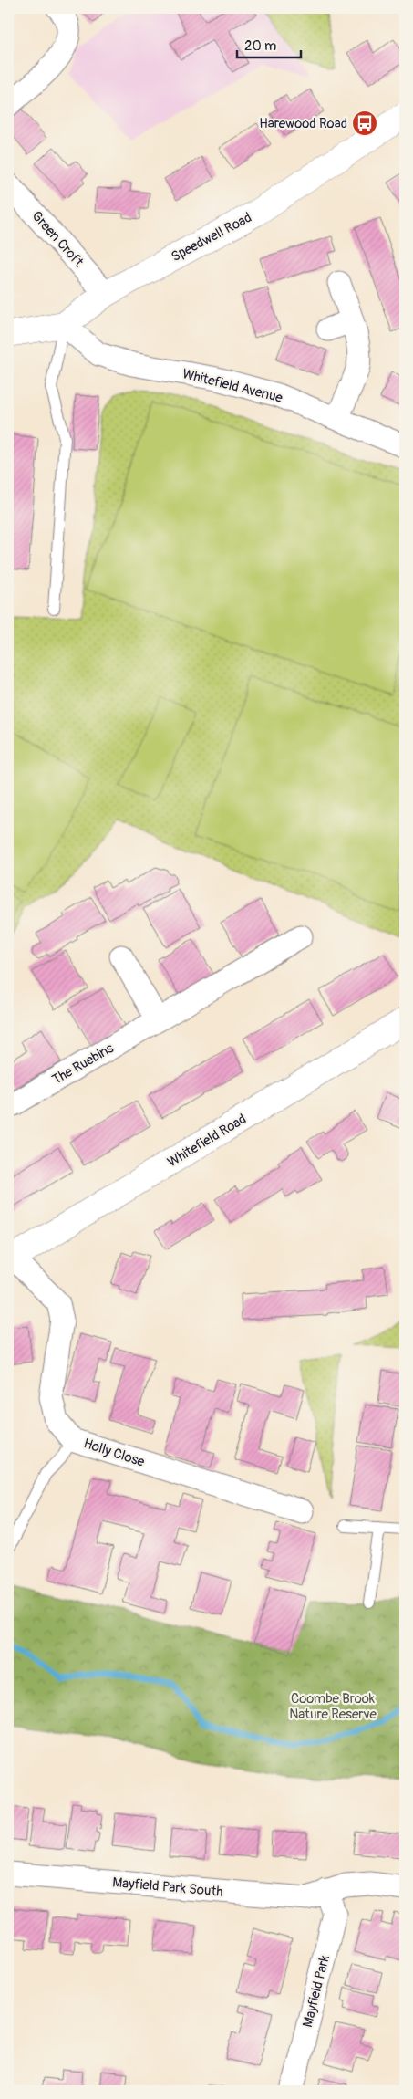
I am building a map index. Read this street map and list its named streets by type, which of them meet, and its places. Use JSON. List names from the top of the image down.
{
  "streets": {
    "street": [
      "Speedwell Road",
      "Green Croft",
      "Whitefield Avenue",
      "The Ruebins",
      "Whitefield Road",
      "Holly Close",
      "Mayfield Park South",
      "Mayfield Park"
    ]
  },
  "crossings": [
    ["Speedwell Road", "Green Croft"],
    ["Speedwell Road", "Whitefield Avenue"],
    ["Whitefield Road", "Holly Close"],
    ["Mayfield Park South", "Mayfield Park"]
  ],
  "parks": ["Coombe Brook Nature Reserve"],
  "places": {
    "bus stop": ["Harewood Road"]
  },
  "scale_bar": "20 m"
}
